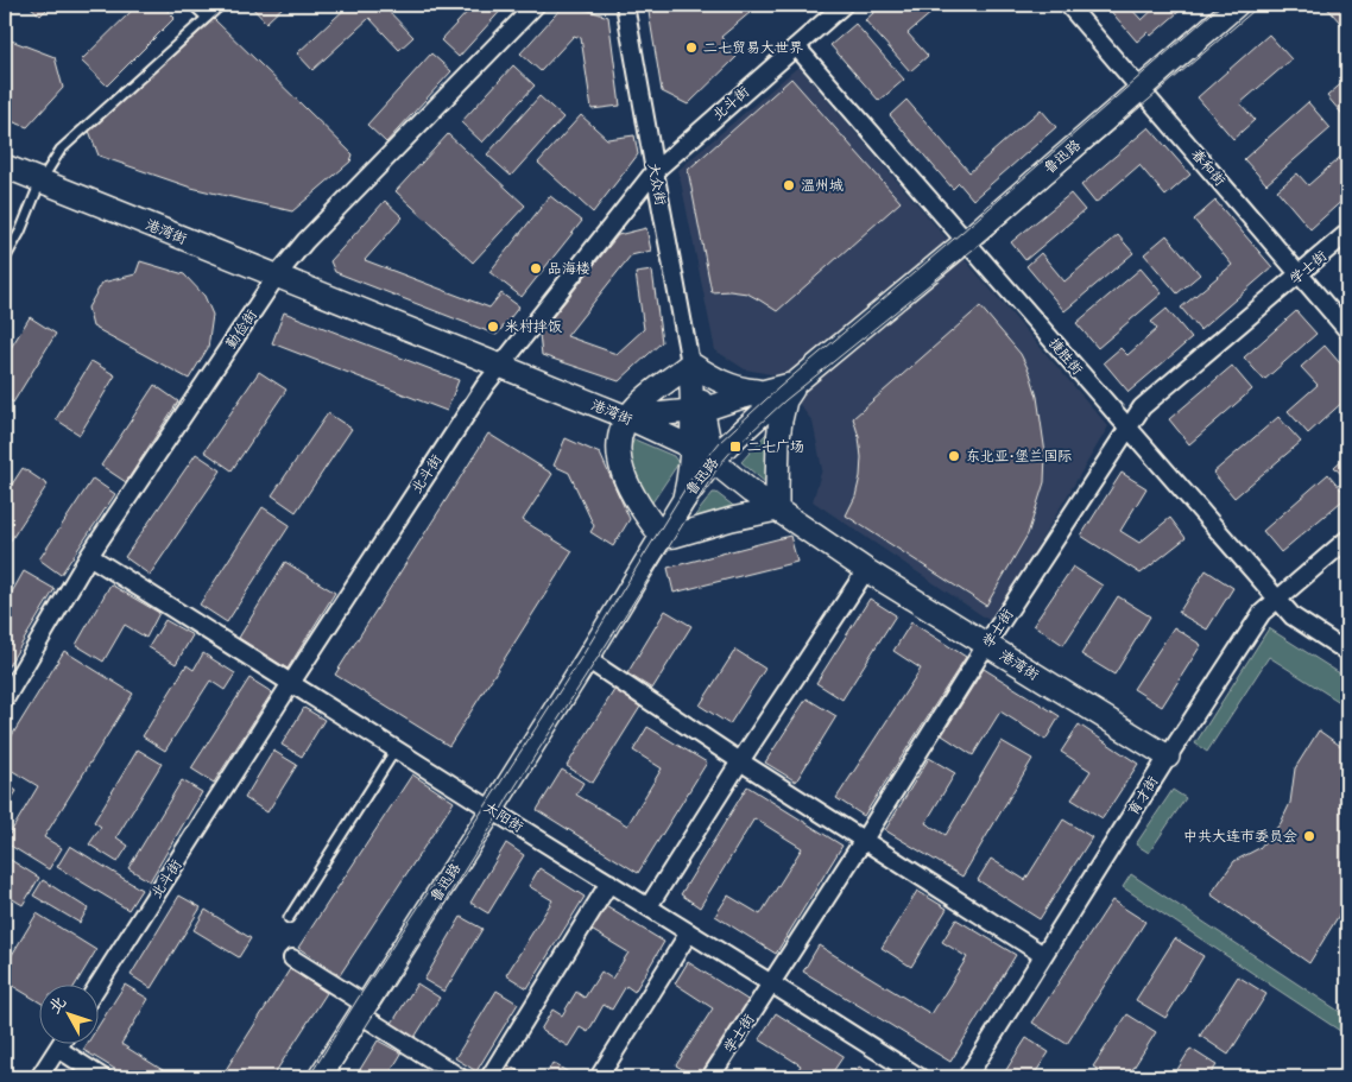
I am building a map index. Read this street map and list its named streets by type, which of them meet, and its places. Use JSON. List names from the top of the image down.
{
  "streets": {
    "main road": ["鲁迅路", "港湾街"],
    "street": [
      "北斗街",
      "春和街",
      "大众街",
      "学士街",
      "勤俭街",
      "捷胜街",
      "育才街",
      "太阳街"
    ]
  },
  "crossings": [
    ["北斗街", "大众街"],
    ["北斗街", "港湾街"],
    ["北斗街", "捷胜街"],
    ["北斗街", "太阳街"],
    ["鲁迅路", "春和街"],
    ["鲁迅路", "港湾街"],
    ["鲁迅路", "捷胜街"],
    ["鲁迅路", "太阳街"],
    ["春和街", "学士街"],
    ["港湾街", "学士街"],
    ["港湾街", "勤俭街"],
    ["港湾街", "育才街"],
    ["学士街", "捷胜街"],
    ["学士街", "太阳街"],
    ["勤俭街", "太阳街"],
    ["捷胜街", "育才街"]
  ],
  "places": {
    "other": [
      "二七贸易大世界",
      "温州城",
      "品海楼",
      "米村拌饭",
      "东北亚·堡兰国际",
      "中共大连市委员会"
    ],
    "transit": ["二七广场"]
  },
  "north": "top left"
}
